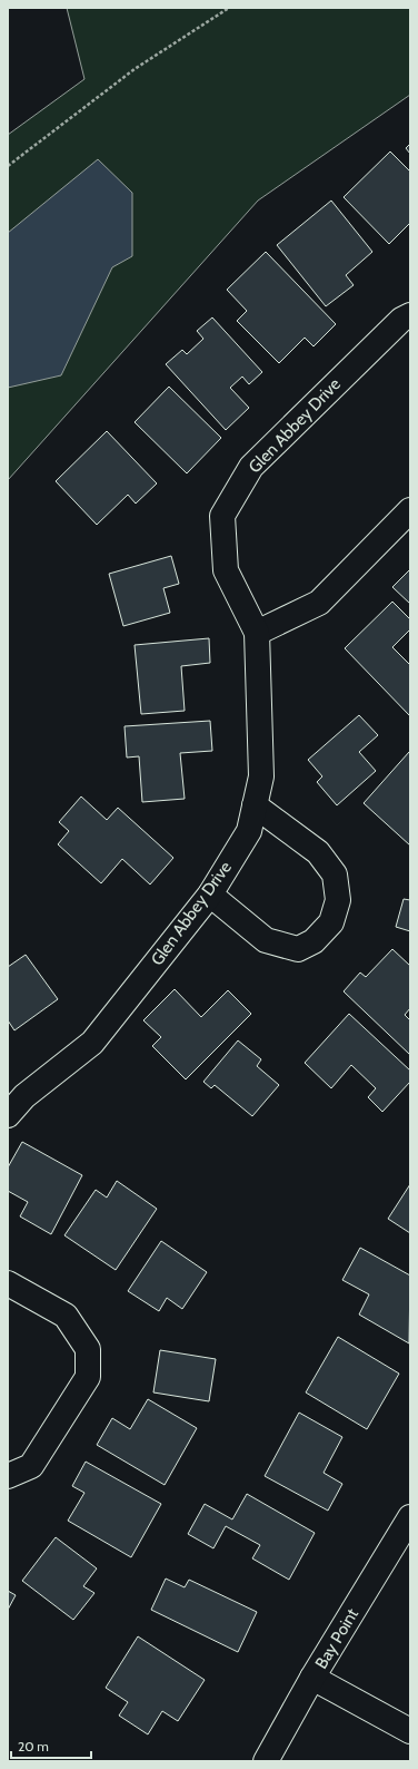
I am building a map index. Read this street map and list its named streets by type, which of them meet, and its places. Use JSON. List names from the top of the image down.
{
  "streets": {
    "street": ["Glen Abbey Drive", "Bay Point"]
  },
  "scale_bar": "20 m"
}
